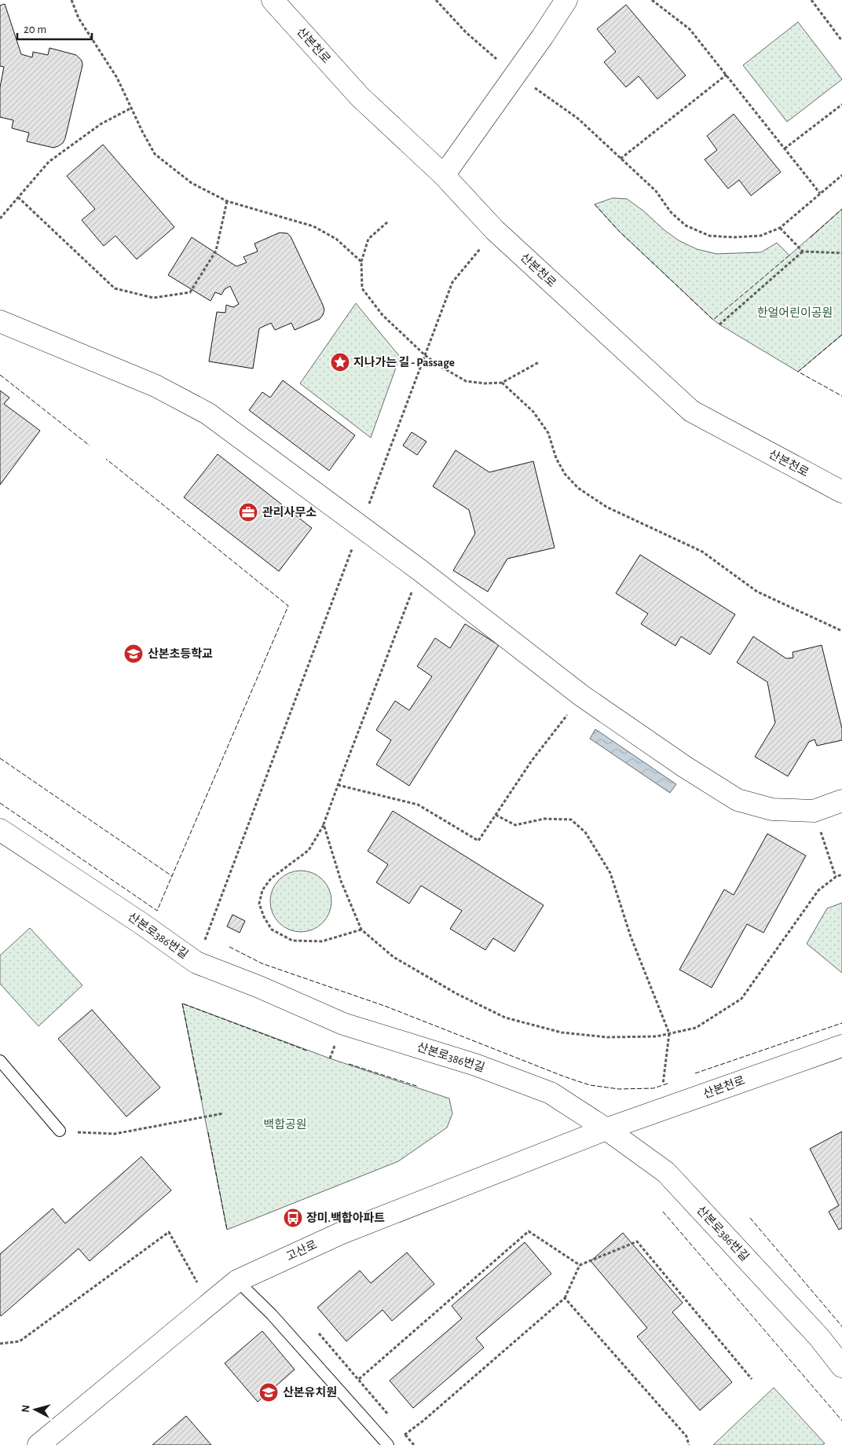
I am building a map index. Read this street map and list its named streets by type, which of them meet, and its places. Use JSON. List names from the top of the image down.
{
  "streets": {
    "street": ["산본천로", "산본로386번길", "고산로"]
  },
  "crossings": [
    ["산본천로", "산본로386번길"],
    ["산본천로", "고산로"],
    ["산본로386번길", "고산로"]
  ],
  "parks": ["한얼어린이공원", "백합공원"],
  "places": {
    "place": ["지나가는 길 - Passage"],
    "office": ["관리사무소"],
    "school or university": ["산본초등학교", "산본유치원"],
    "bus stop": ["장미.백합아파트"]
  },
  "scale_bar": "20 m",
  "north": "left"
}
